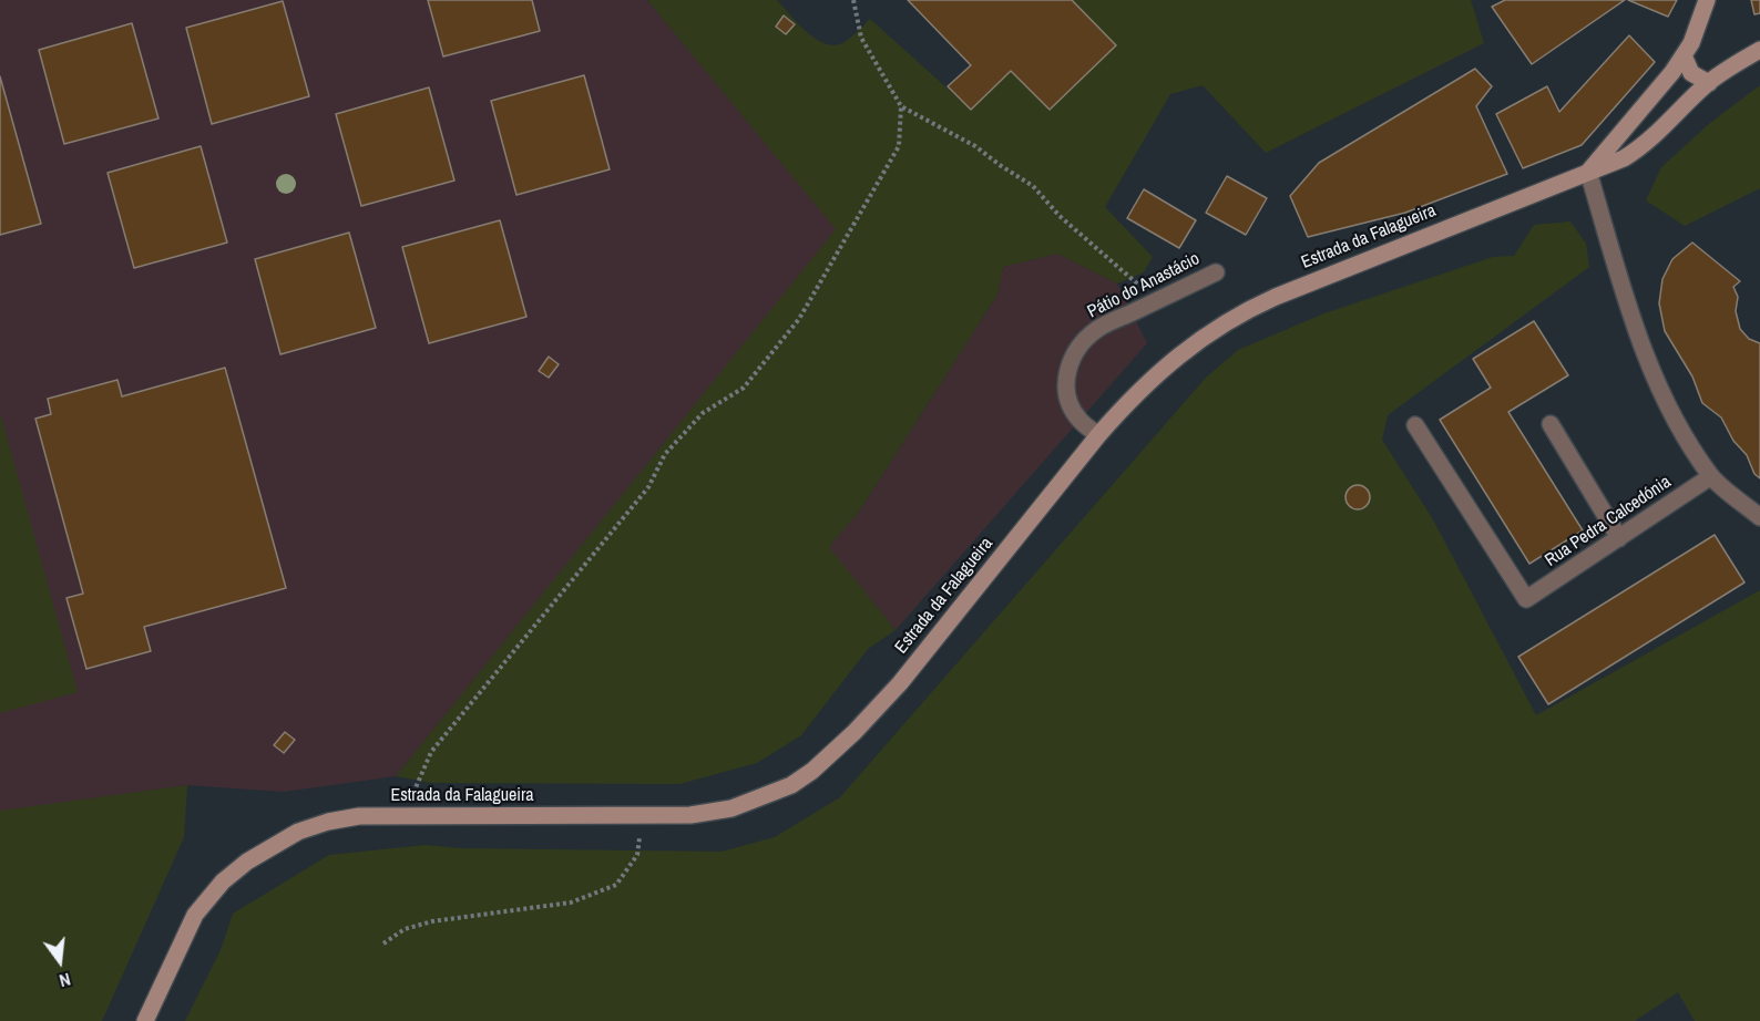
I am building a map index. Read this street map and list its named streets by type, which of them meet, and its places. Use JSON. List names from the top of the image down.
{
  "streets": {
    "street": ["Estrada da Falagueira", "Pátio do Anastácio", "Rua Pedra Calcedónia"]
  },
  "crossings": [
    ["Estrada da Falagueira", "Pátio do Anastácio"]
  ],
  "north": "bottom"
}
